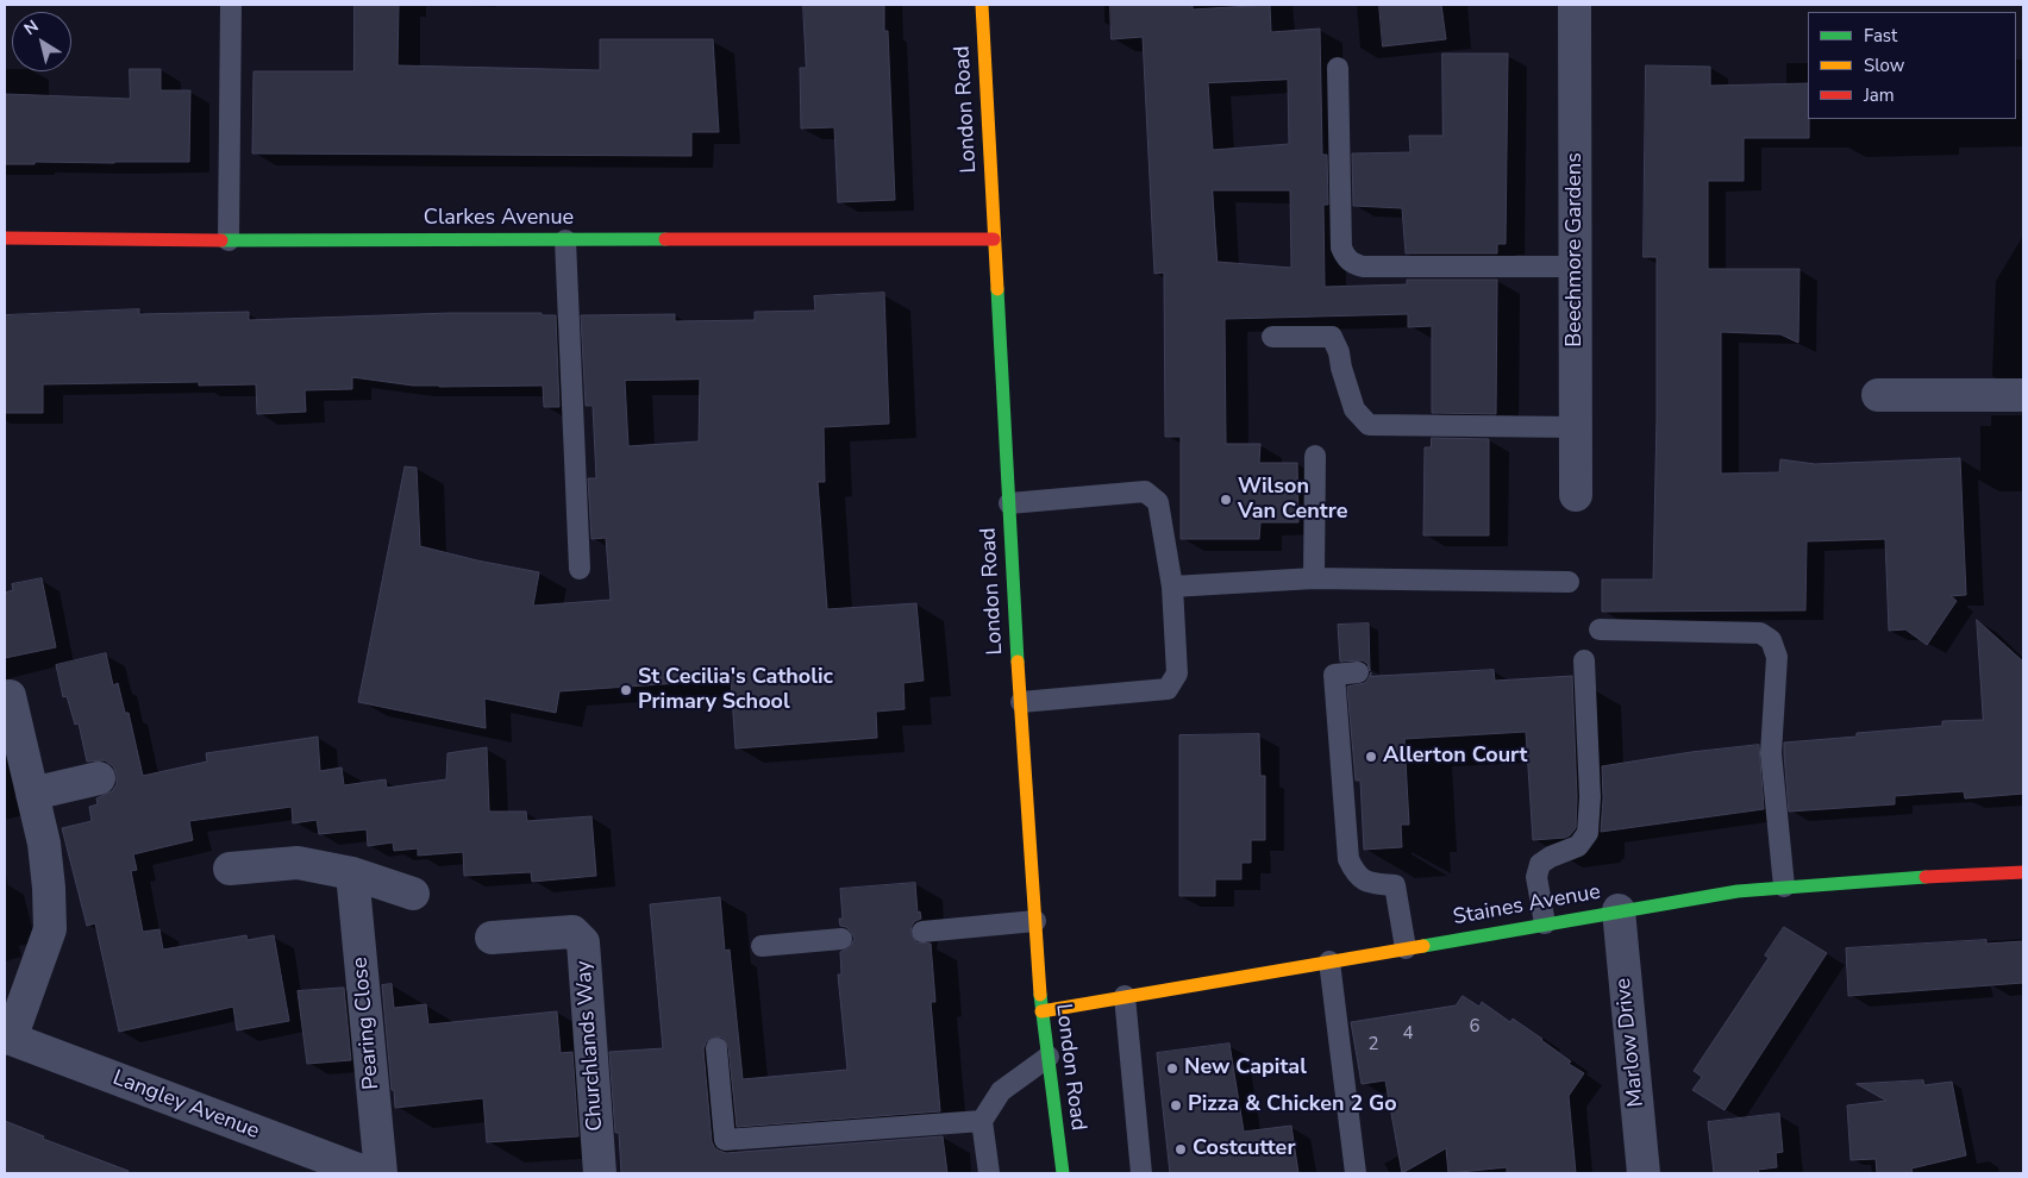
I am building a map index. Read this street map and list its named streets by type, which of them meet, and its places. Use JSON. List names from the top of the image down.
{
  "streets": {
    "main road": ["London Road", "Clarkes Avenue", "Staines Avenue"],
    "street": [
      "Beechmore Gardens",
      "Pearing Close",
      "Marlow Drive",
      "Churchlands Way",
      "Langley Avenue"
    ]
  },
  "crossings": [
    ["London Road", "Clarkes Avenue"],
    ["London Road", "Staines Avenue"],
    ["Staines Avenue", "Marlow Drive"]
  ],
  "places": [
    "Wilson Van Centre",
    "St Cecilia's Catholic Primary School",
    "Allerton Court",
    "New Capital",
    "Pizza & Chicken 2 Go",
    "Costcutter"
  ],
  "house_numbers": ["6", "4", "2"],
  "legend": ["Fast", "Slow", "Jam"],
  "north": "top left"
}
